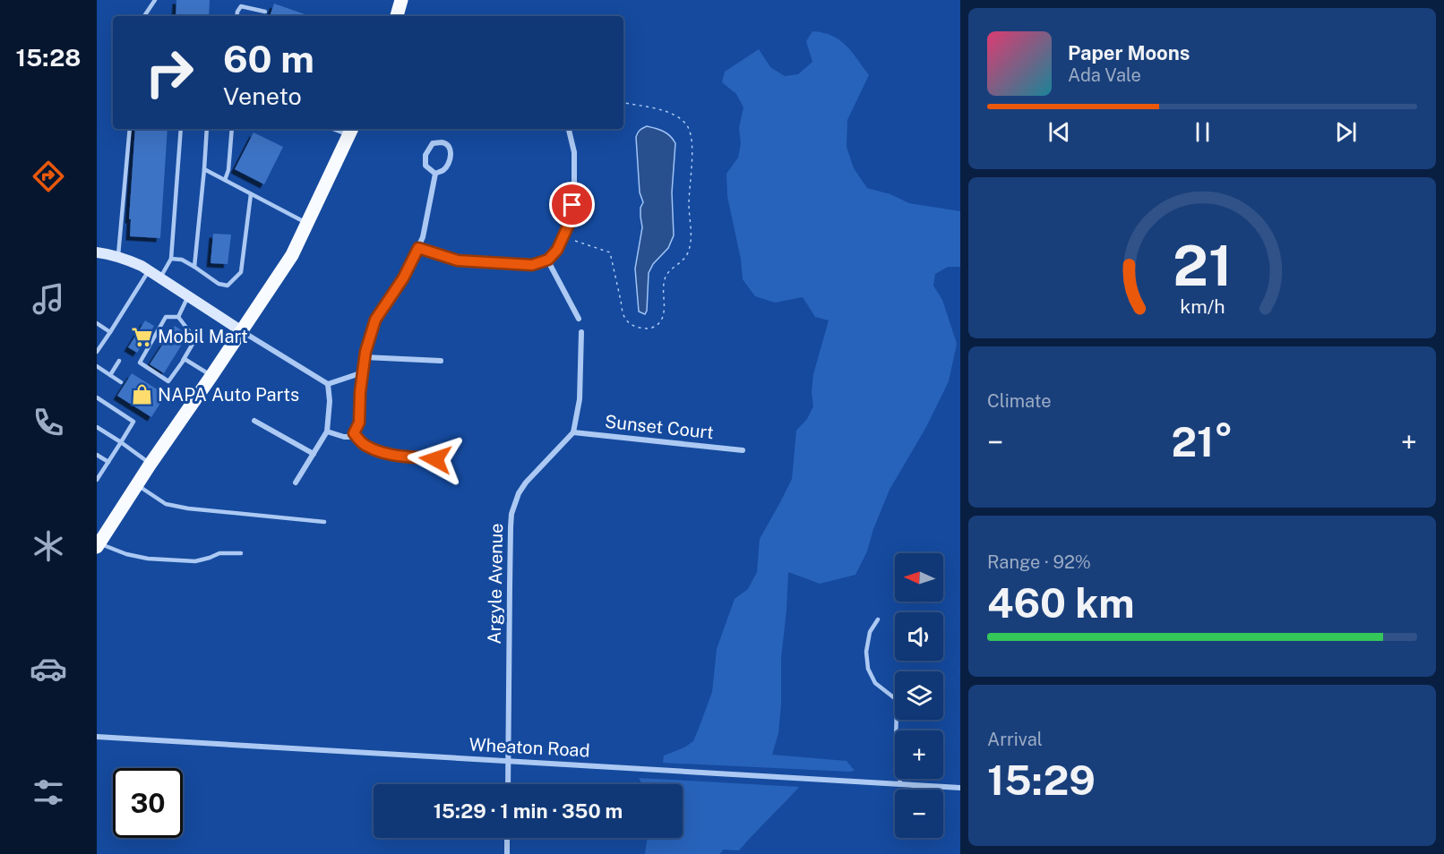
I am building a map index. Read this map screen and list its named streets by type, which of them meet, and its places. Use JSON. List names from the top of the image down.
{
  "streets": {
    "street": ["Sunset Court", "Argyle Avenue", "Wheaton Road"]
  },
  "crossings": [
    ["Sunset Court", "Argyle Avenue"],
    ["Argyle Avenue", "Wheaton Road"]
  ],
  "places": {
    "supermarket": ["Mobil Mart"],
    "shop": ["NAPA Auto Parts"]
  },
  "north": "left",
  "page": {
    "tabs": "15:28",
    "turn": ["60 m", "Veneto"],
    "song": ["Paper Moons", "Ada Vale"],
    "tile": [
      "Climate",
      ["Range · 92%", "460 km"],
      ["Arrival", "15:29"]
    ],
    "heat": ["−", "21°", "+"],
    "map_buttons": ["+", "−"],
    "limit": "30",
    "trip": "15:29 · 1 min · 350 m",
    "gauge": ["21", "km/h"]
  }
}
